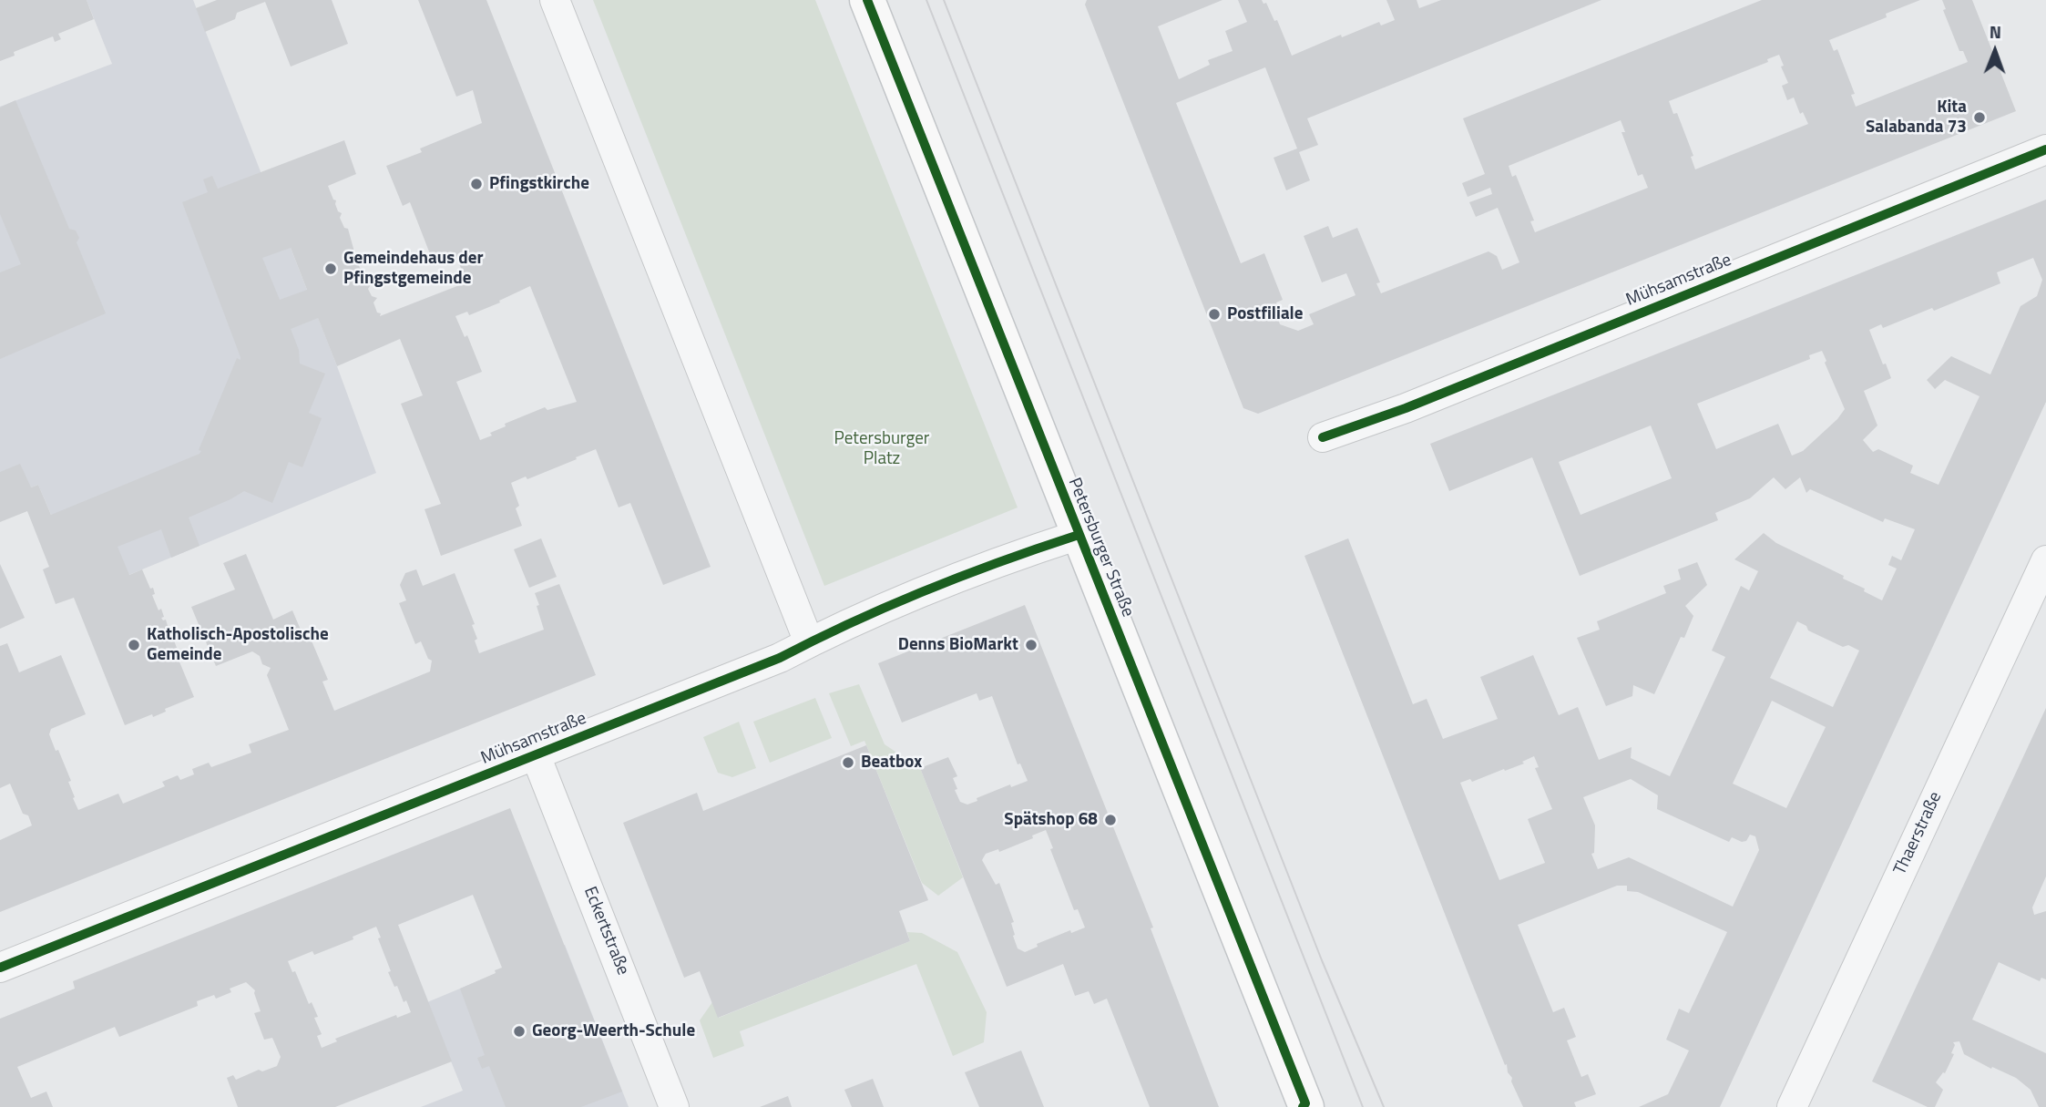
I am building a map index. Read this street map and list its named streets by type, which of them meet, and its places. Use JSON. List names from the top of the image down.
{
  "streets": {
    "main road": ["Petersburger Straße"],
    "street": ["Mühsamstraße", "Thaerstraße", "Eckertstraße"]
  },
  "crossings": [
    ["Mühsamstraße", "Petersburger Straße"],
    ["Mühsamstraße", "Eckertstraße"]
  ],
  "parks": ["Petersburger Platz"],
  "places": [
    "Kita Salabanda 73",
    "Pfingstkirche",
    "Gemeindehaus der Pfingstgemeinde",
    "Postfiliale",
    "Katholisch-Apostolische Gemeinde",
    "Denns BioMarkt",
    "Beatbox",
    "Spätshop 68",
    "Georg-Weerth-Schule"
  ],
  "north": "top"
}
